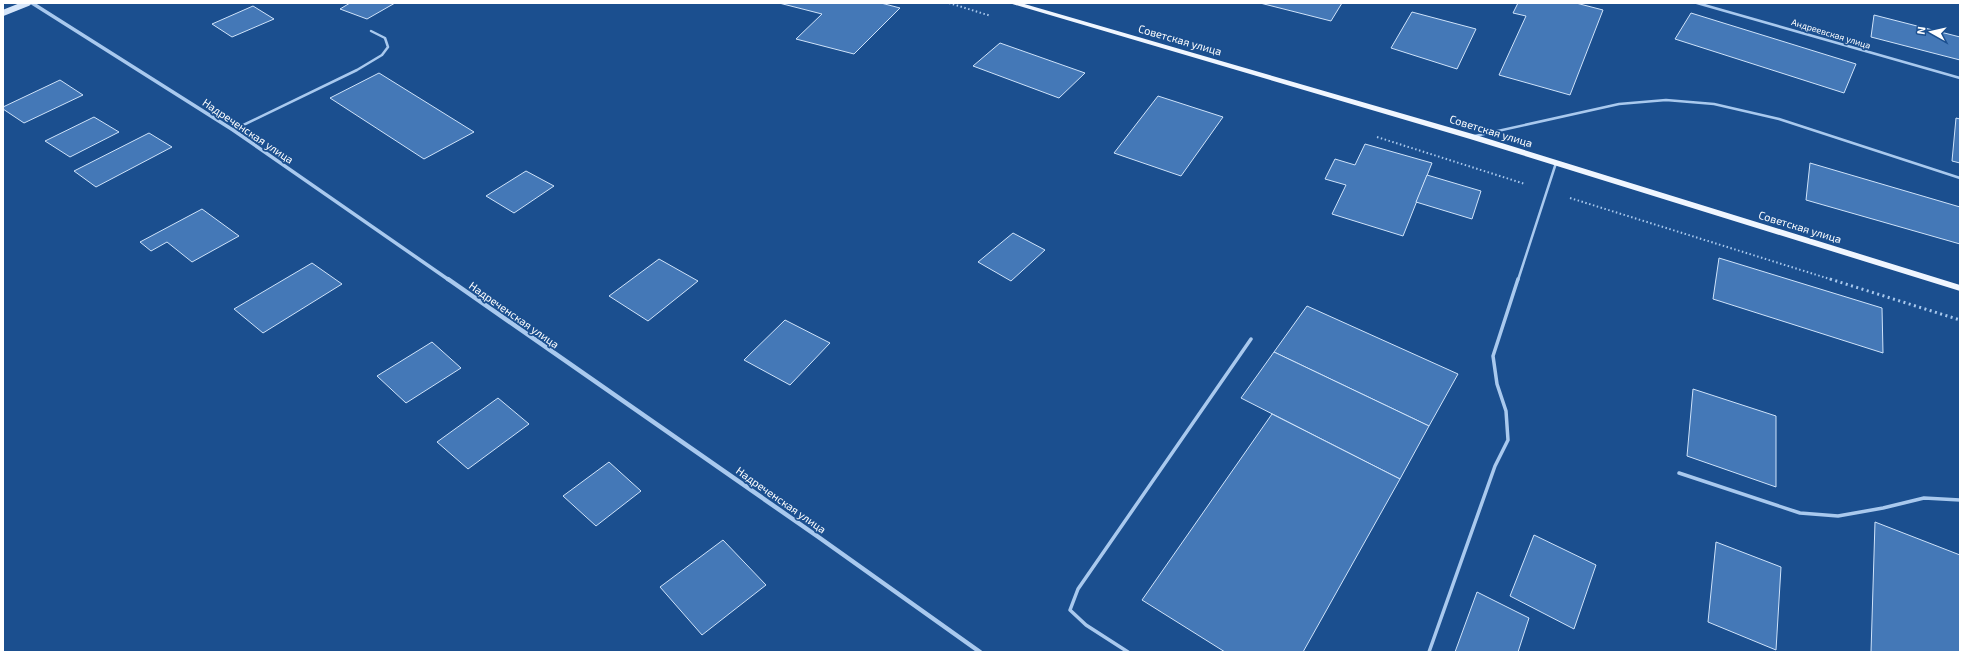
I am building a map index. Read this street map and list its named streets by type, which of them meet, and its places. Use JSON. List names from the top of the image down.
{
  "streets": {
    "main road": ["Советская улица"],
    "street": ["Надреченская улица"],
    "lane": ["Андреевская улица"]
  },
  "north": "left"
}
